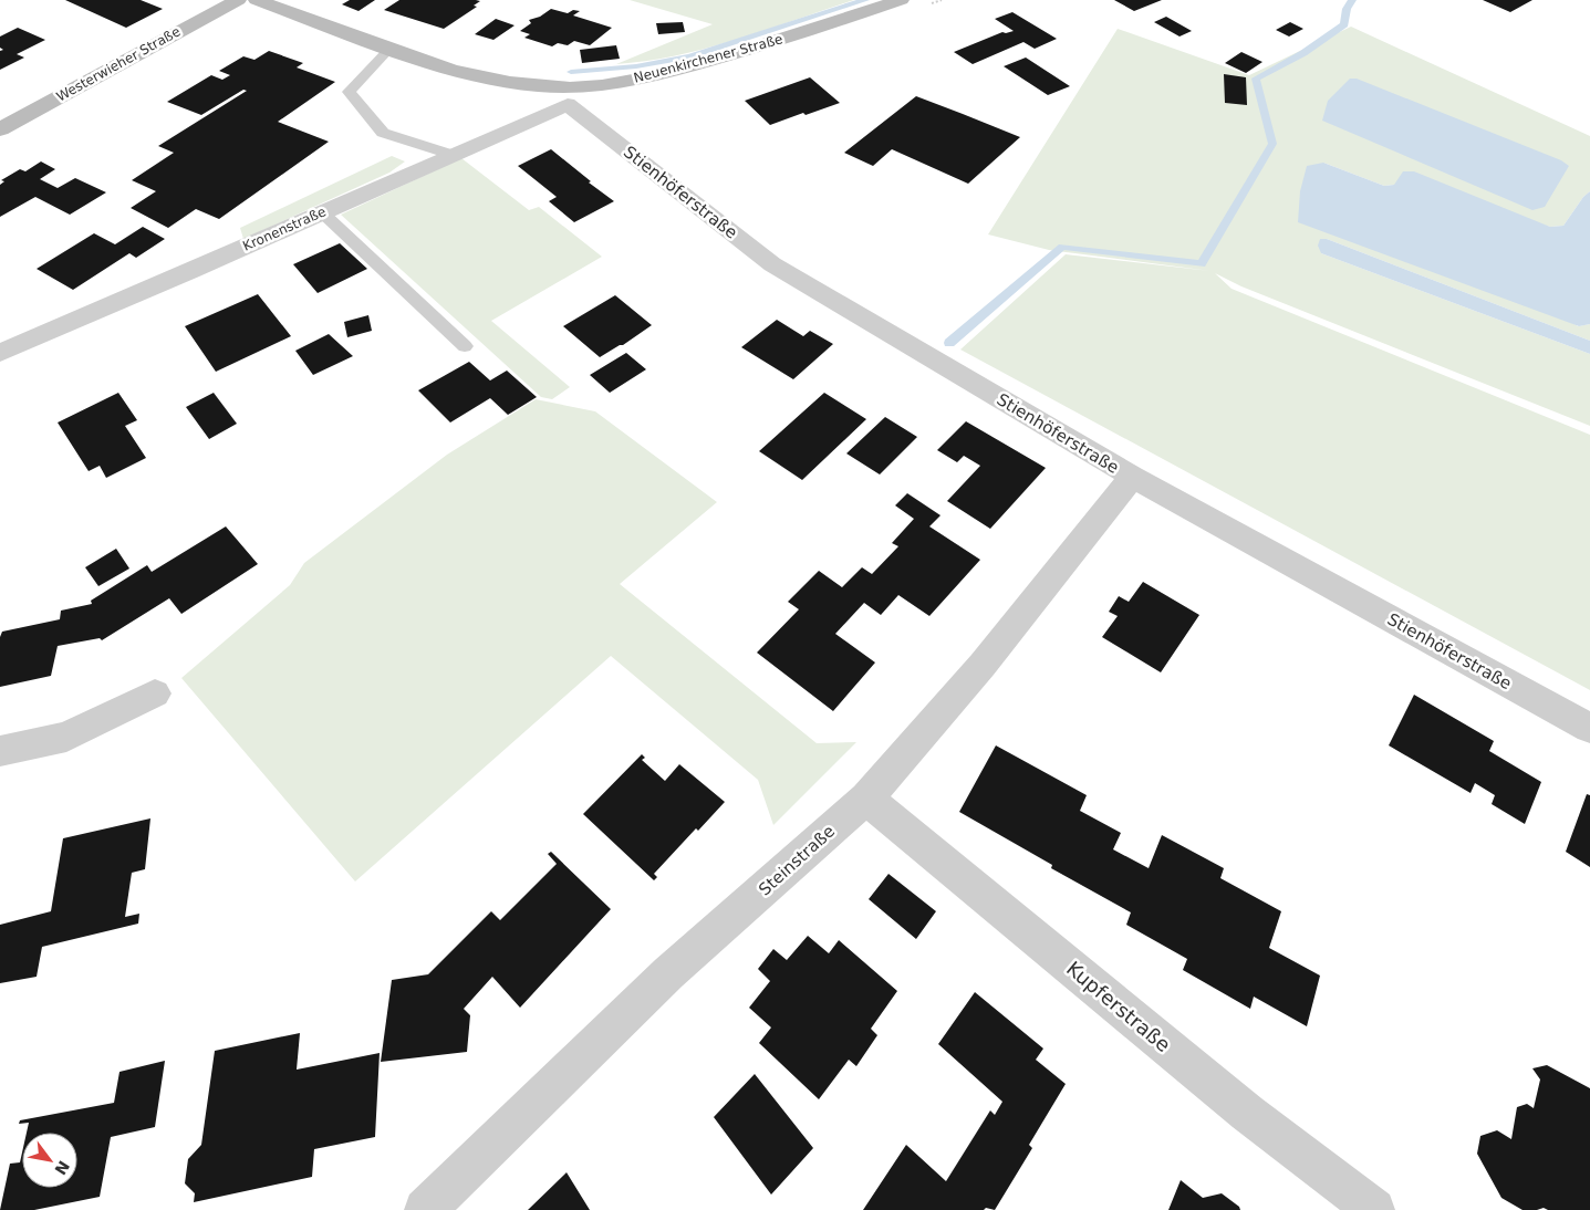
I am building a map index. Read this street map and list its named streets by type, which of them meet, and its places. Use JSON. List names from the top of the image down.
{
  "streets": {
    "street": [
      "Neuenkirchener Straße",
      "Westerwieher Straße",
      "Stienhöferstraße",
      "Kronenstraße",
      "Steinstraße",
      "Kupferstraße"
    ]
  },
  "crossings": [
    ["Neuenkirchener Straße", "Stienhöferstraße"],
    ["Neuenkirchener Straße", "Kronenstraße"],
    ["Stienhöferstraße", "Kronenstraße"],
    ["Stienhöferstraße", "Steinstraße"],
    ["Steinstraße", "Kupferstraße"]
  ],
  "north": "bottom right"
}
